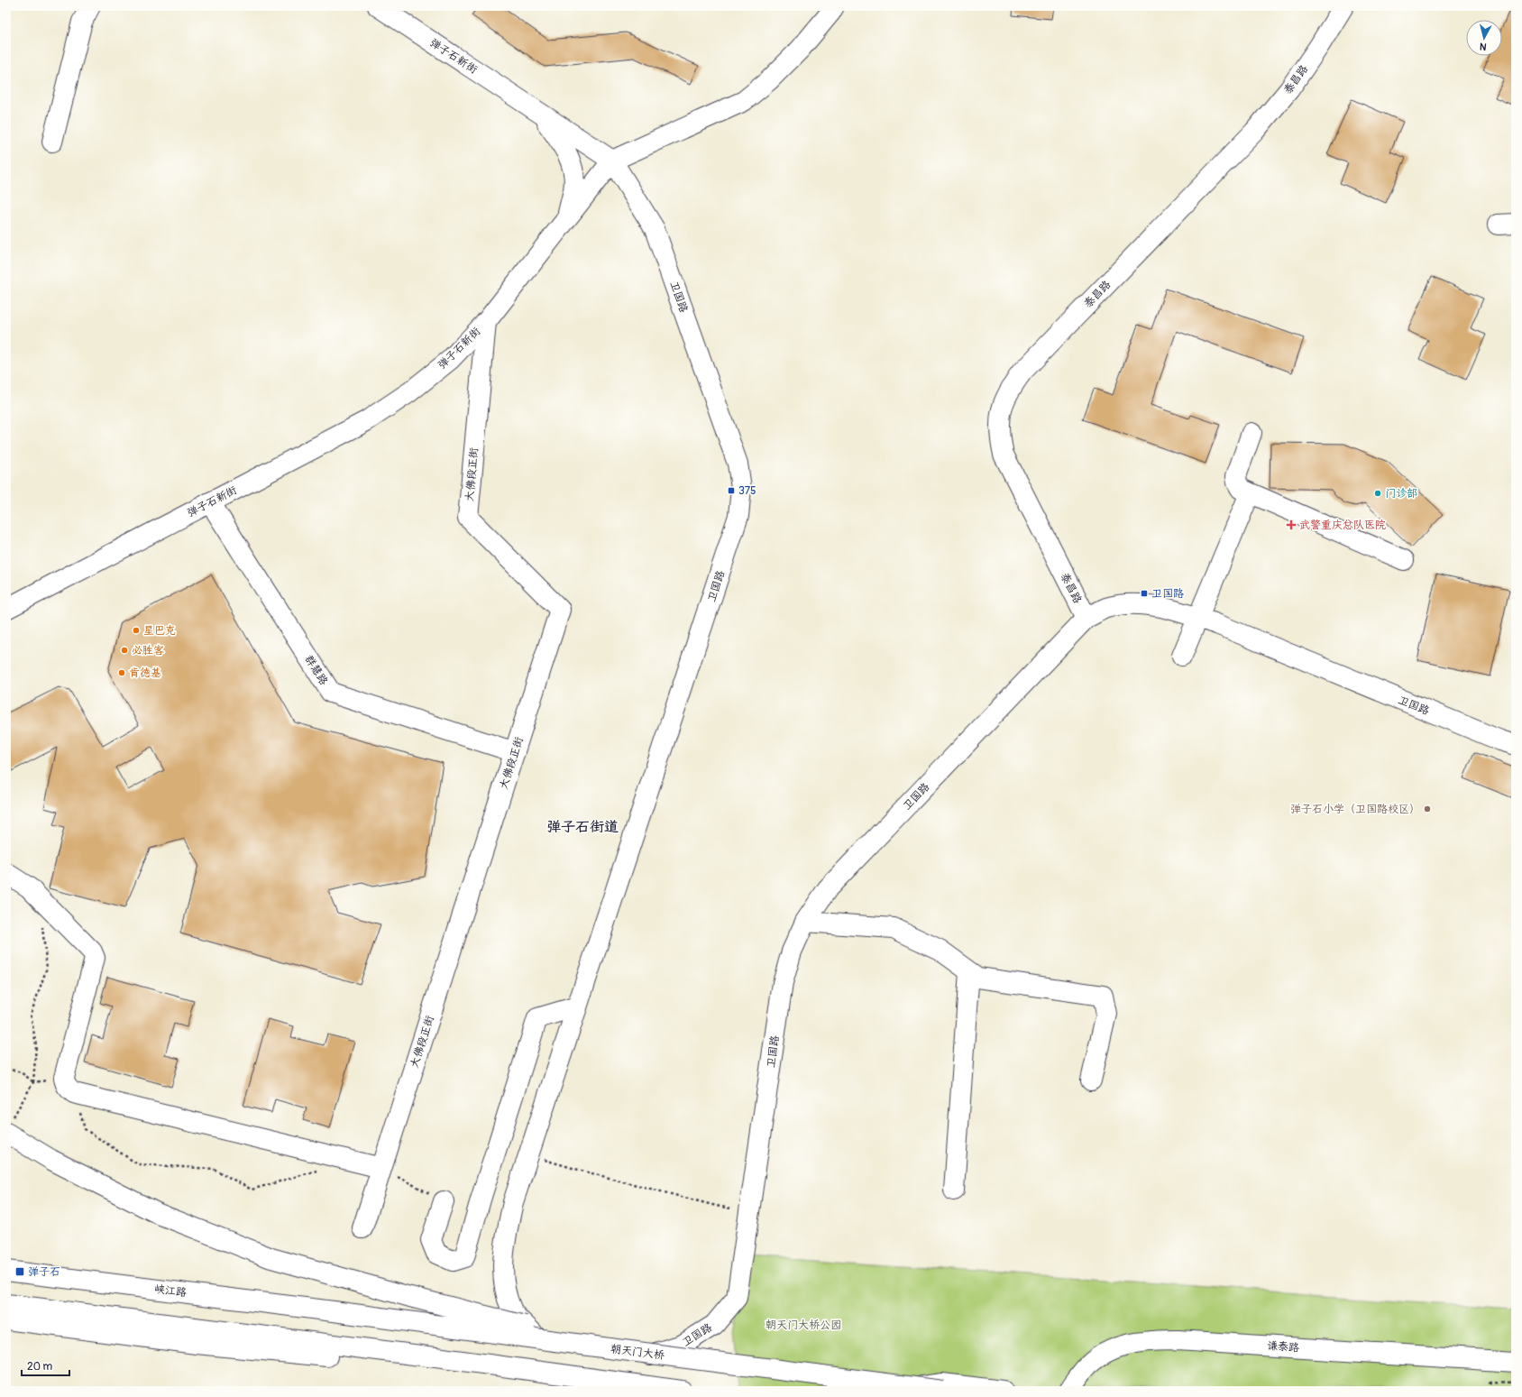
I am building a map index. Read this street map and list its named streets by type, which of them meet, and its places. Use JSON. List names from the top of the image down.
{
  "streets": {
    "main road": [
      "弹子石新街",
      "泰昌路",
      "卫国路",
      "大佛段正街",
      "群慧路",
      "峡江路",
      "谦泰路",
      "朝天门大桥"
    ]
  },
  "crossings": [
    ["弹子石新街", "卫国路"],
    ["弹子石新街", "大佛段正街"],
    ["弹子石新街", "群慧路"],
    ["泰昌路", "卫国路"],
    ["大佛段正街", "群慧路"],
    ["峡江路", "朝天门大桥"]
  ],
  "districts": ["弹子石街道"],
  "parks": ["朝天门大桥公园"],
  "places": {
    "transit": ["375", "卫国路", "弹子石"],
    "other": [
      "门诊部",
      "星巴克",
      "必胜客",
      "肯德基",
      "弹子石小学（卫国路校区）"
    ],
    "health": ["武警重庆总队医院"]
  },
  "scale_bar": "20 m",
  "north": "bottom"
}
